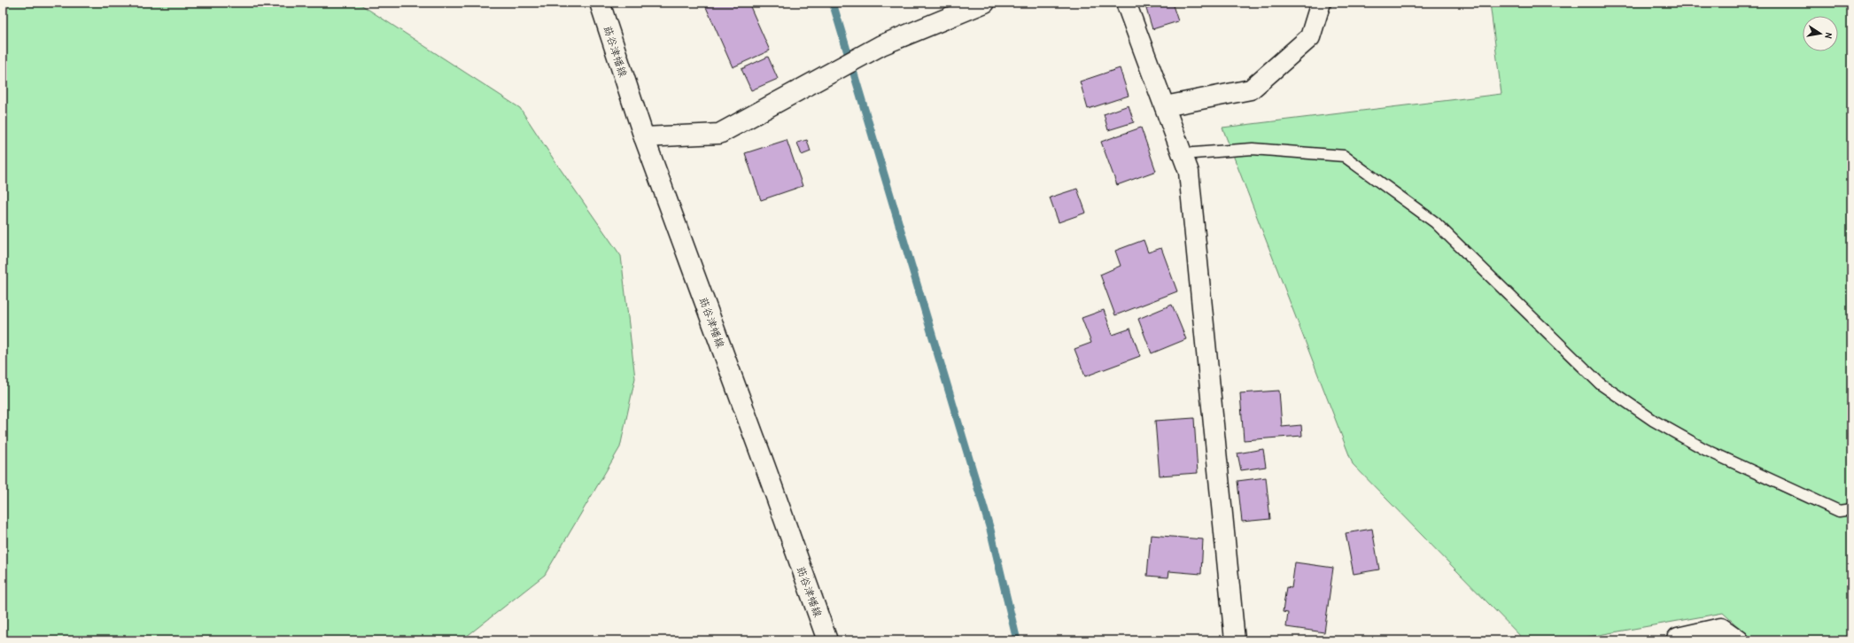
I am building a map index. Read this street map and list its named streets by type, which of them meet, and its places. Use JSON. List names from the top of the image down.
{
  "streets": {
    "street": ["莇谷津幡線"]
  },
  "north": "right"
}
